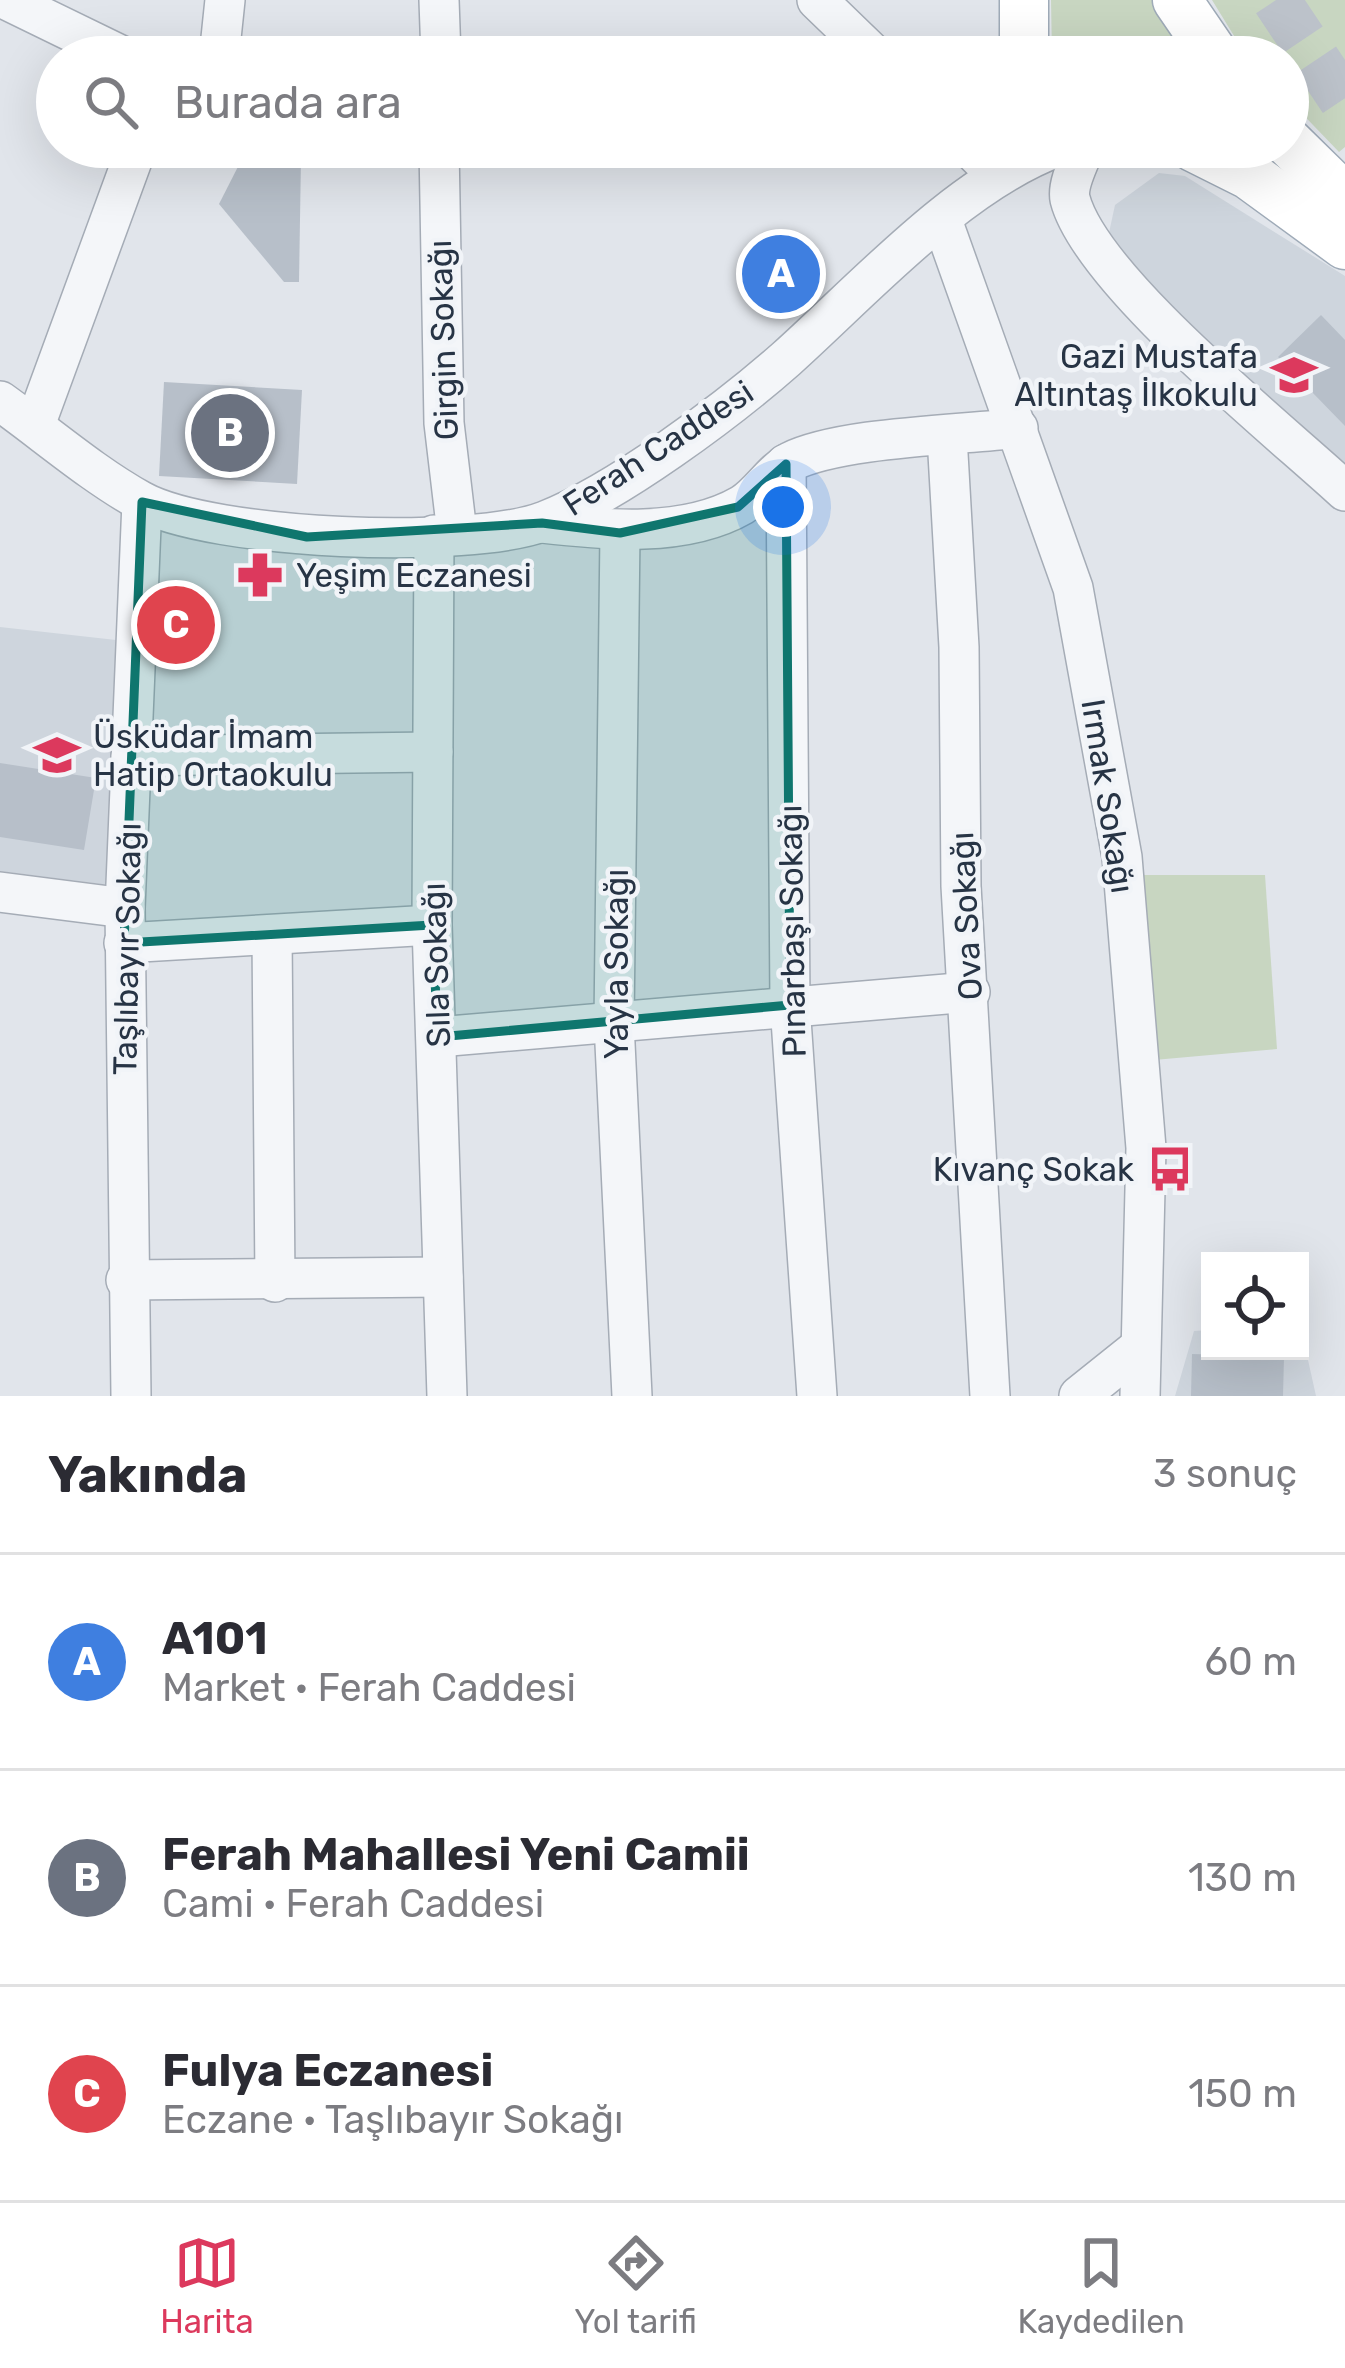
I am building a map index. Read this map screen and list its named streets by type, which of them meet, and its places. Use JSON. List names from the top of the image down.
{
  "streets": {
    "street": [
      "Girgin Sokağı",
      "Ferah Caddesi",
      "Irmak Sokağı",
      "Ova Sokağı",
      "Pınarbaşı Sokağı",
      "Taşlıbayır Sokağı",
      "Yayla Sokağı",
      "Sıla Sokağı"
    ]
  },
  "crossings": [
    ["Girgin Sokağı", "Ferah Caddesi"],
    ["Girgin Sokağı", "Sıla Sokağı"],
    ["Ferah Caddesi", "Irmak Sokağı"],
    ["Ferah Caddesi", "Taşlıbayır Sokağı"],
    ["Ferah Caddesi", "Sıla Sokağı"]
  ],
  "places": {
    "school or university": ["Gazi Mustafa Altıntaş İlkokulu", "Üsküdar İmam Hatip Ortaokulu"],
    "pharmacy": ["Yeşim Eczanesi"],
    "bus stop": ["Kıvanç Sokak"]
  },
  "page": {
    "search": "Burada ara",
    "pins": ["A", "B", "C"],
    "heading": ["Yakında", "3 sonuç"],
    "list": [
      {
        "mark": "A",
        "name": "A101",
        "note": "Market · Ferah Caddesi",
        "value": "60 m"
      },
      {
        "mark": "B",
        "name": "Ferah Mahallesi Yeni Camii",
        "note": "Cami · Ferah Caddesi",
        "value": "130 m"
      },
      {
        "mark": "C",
        "name": "Fulya Eczanesi",
        "note": "Eczane · Taşlıbayır Sokağı",
        "value": "150 m"
      }
    ],
    "nav": ["Harita", "Yol tarifi", "Kaydedilen"]
  }
}
